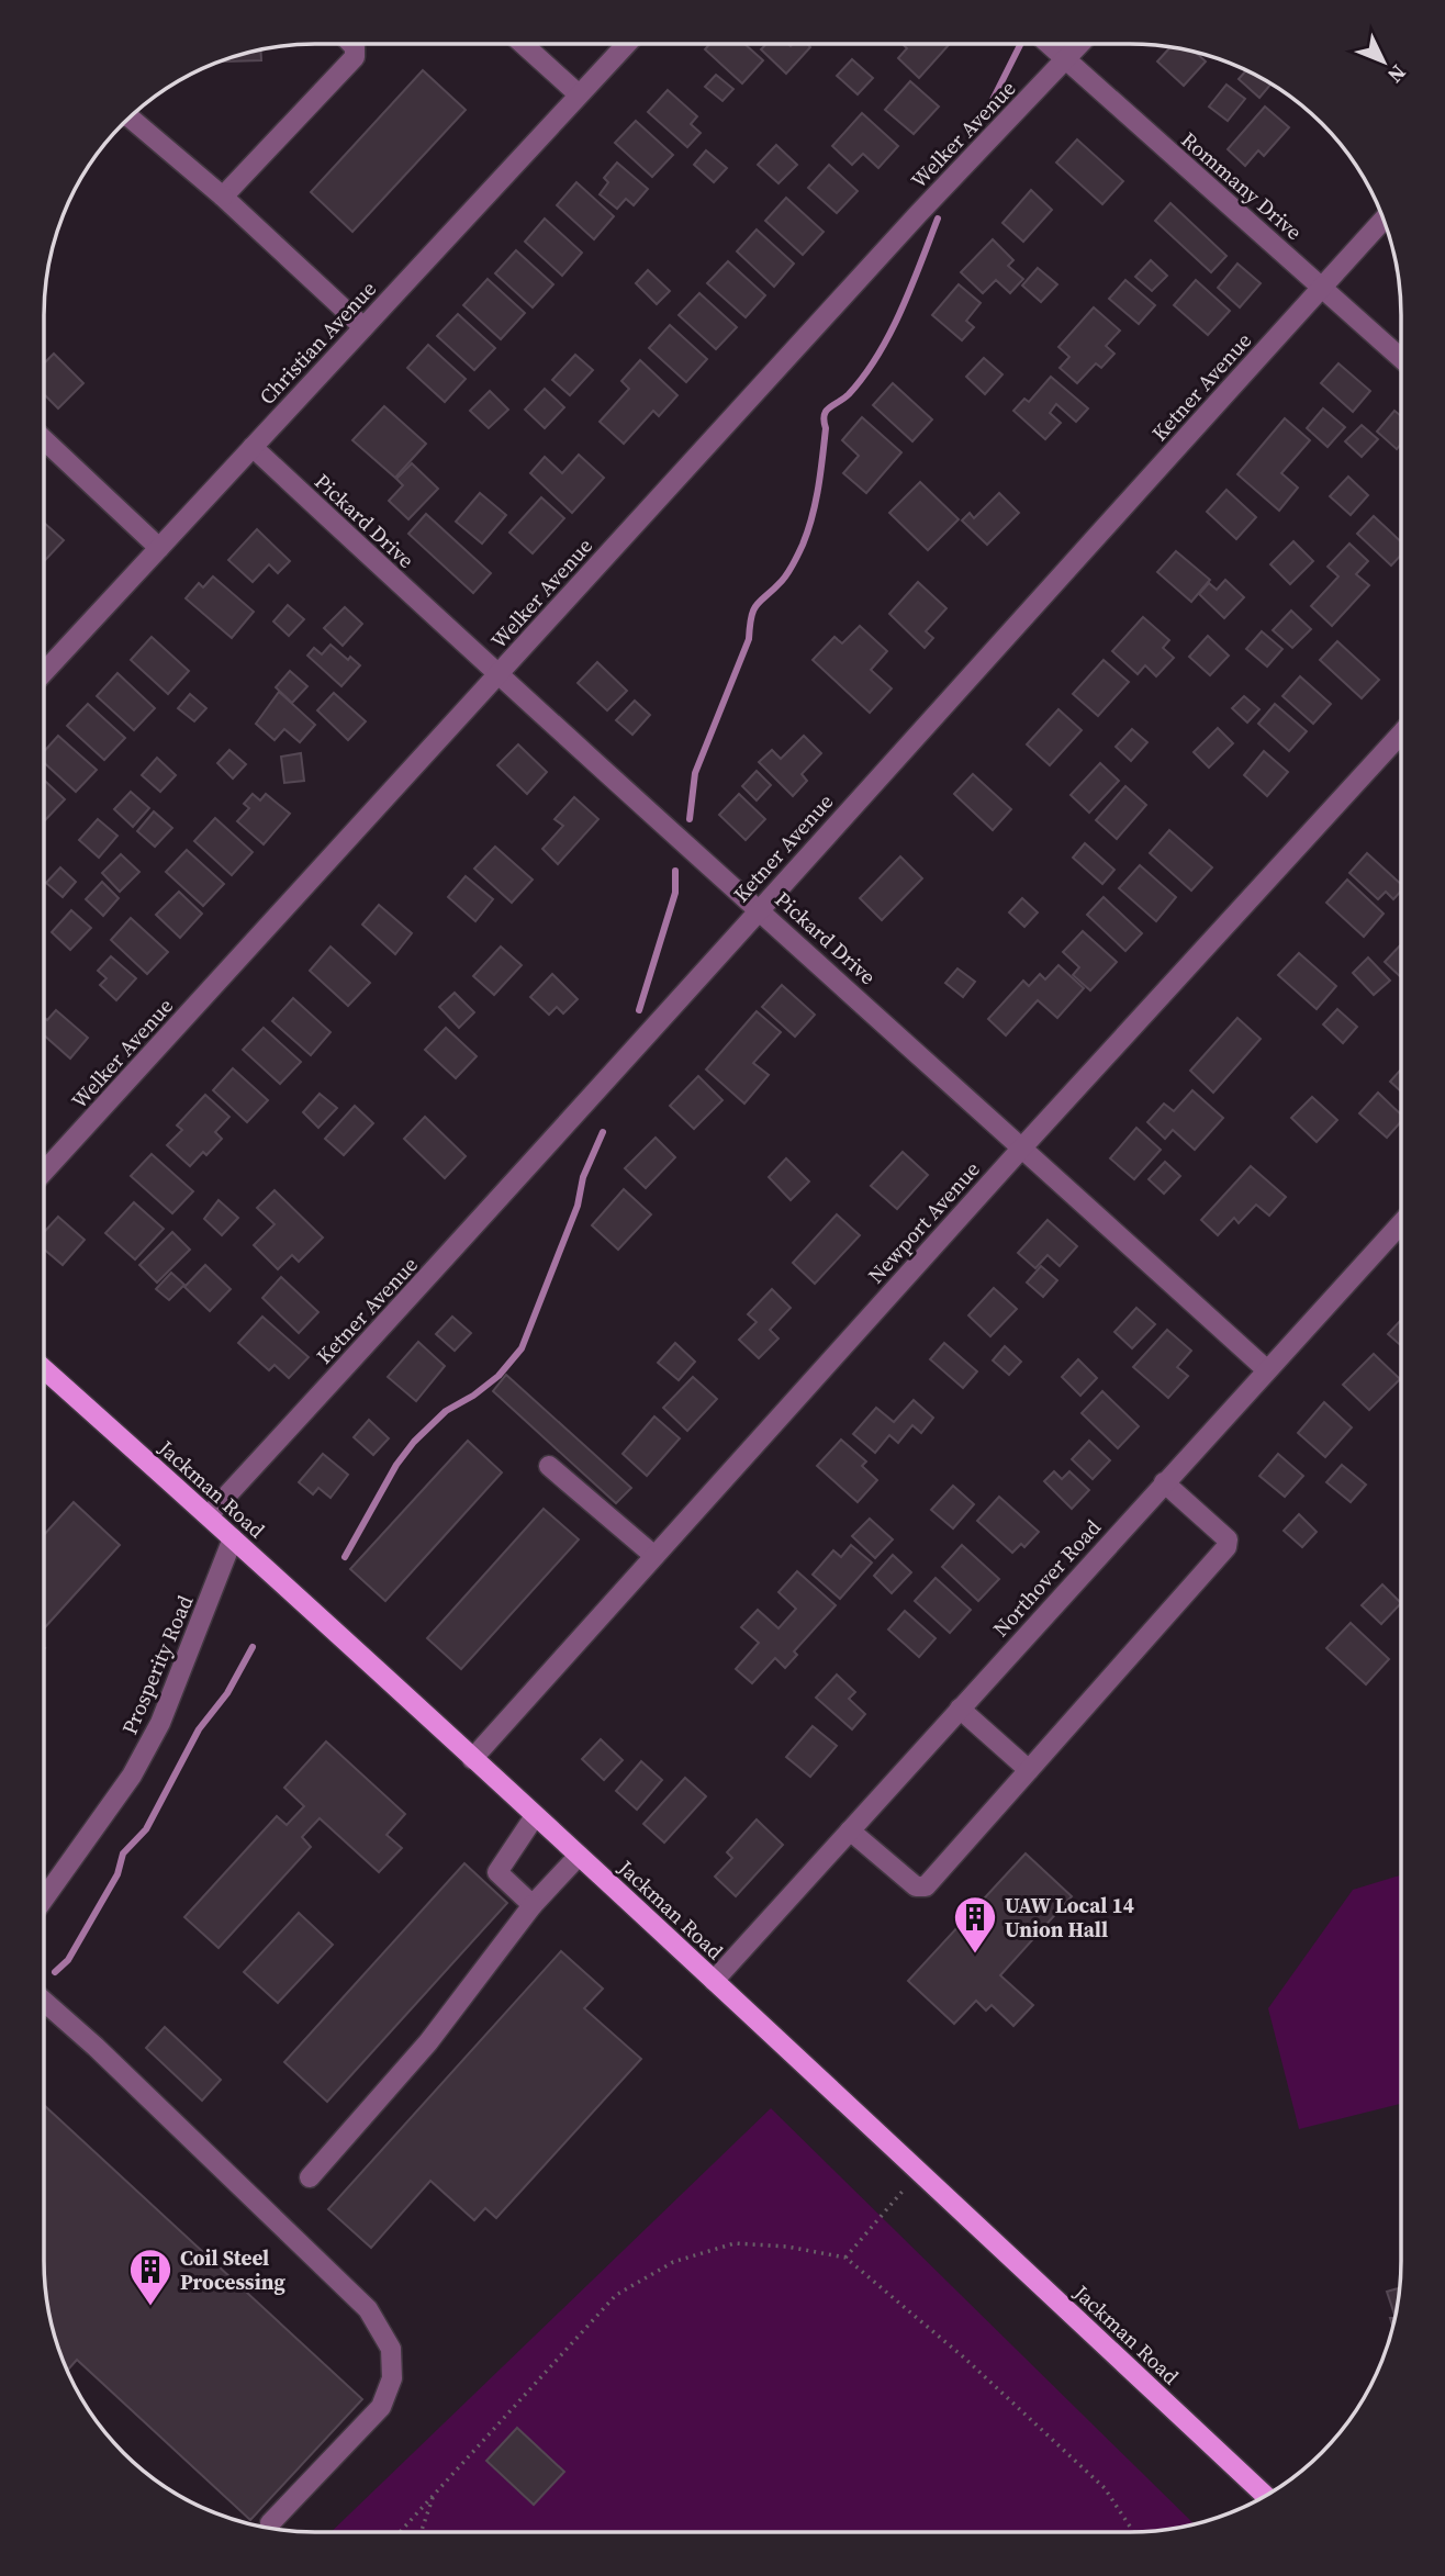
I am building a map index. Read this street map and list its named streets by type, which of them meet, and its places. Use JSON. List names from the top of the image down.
{
  "streets": {
    "main road": ["Jackman Road"],
    "street": [
      "Welker Avenue",
      "Rommany Drive",
      "Christian Avenue",
      "Ketner Avenue",
      "Pickard Drive",
      "Newport Avenue",
      "Northover Road",
      "Prosperity Road"
    ]
  },
  "crossings": [
    ["Welker Avenue", "Rommany Drive"],
    ["Welker Avenue", "Pickard Drive"],
    ["Rommany Drive", "Ketner Avenue"],
    ["Christian Avenue", "Pickard Drive"],
    ["Ketner Avenue", "Pickard Drive"],
    ["Ketner Avenue", "Jackman Road"],
    ["Pickard Drive", "Newport Avenue"],
    ["Pickard Drive", "Northover Road"],
    ["Newport Avenue", "Jackman Road"],
    ["Jackman Road", "Northover Road"],
    ["Jackman Road", "Prosperity Road"]
  ],
  "places": {
    "building": ["UAW Local 14 Union Hall", "Coil Steel Processing"]
  },
  "north": "bottom right"
}
